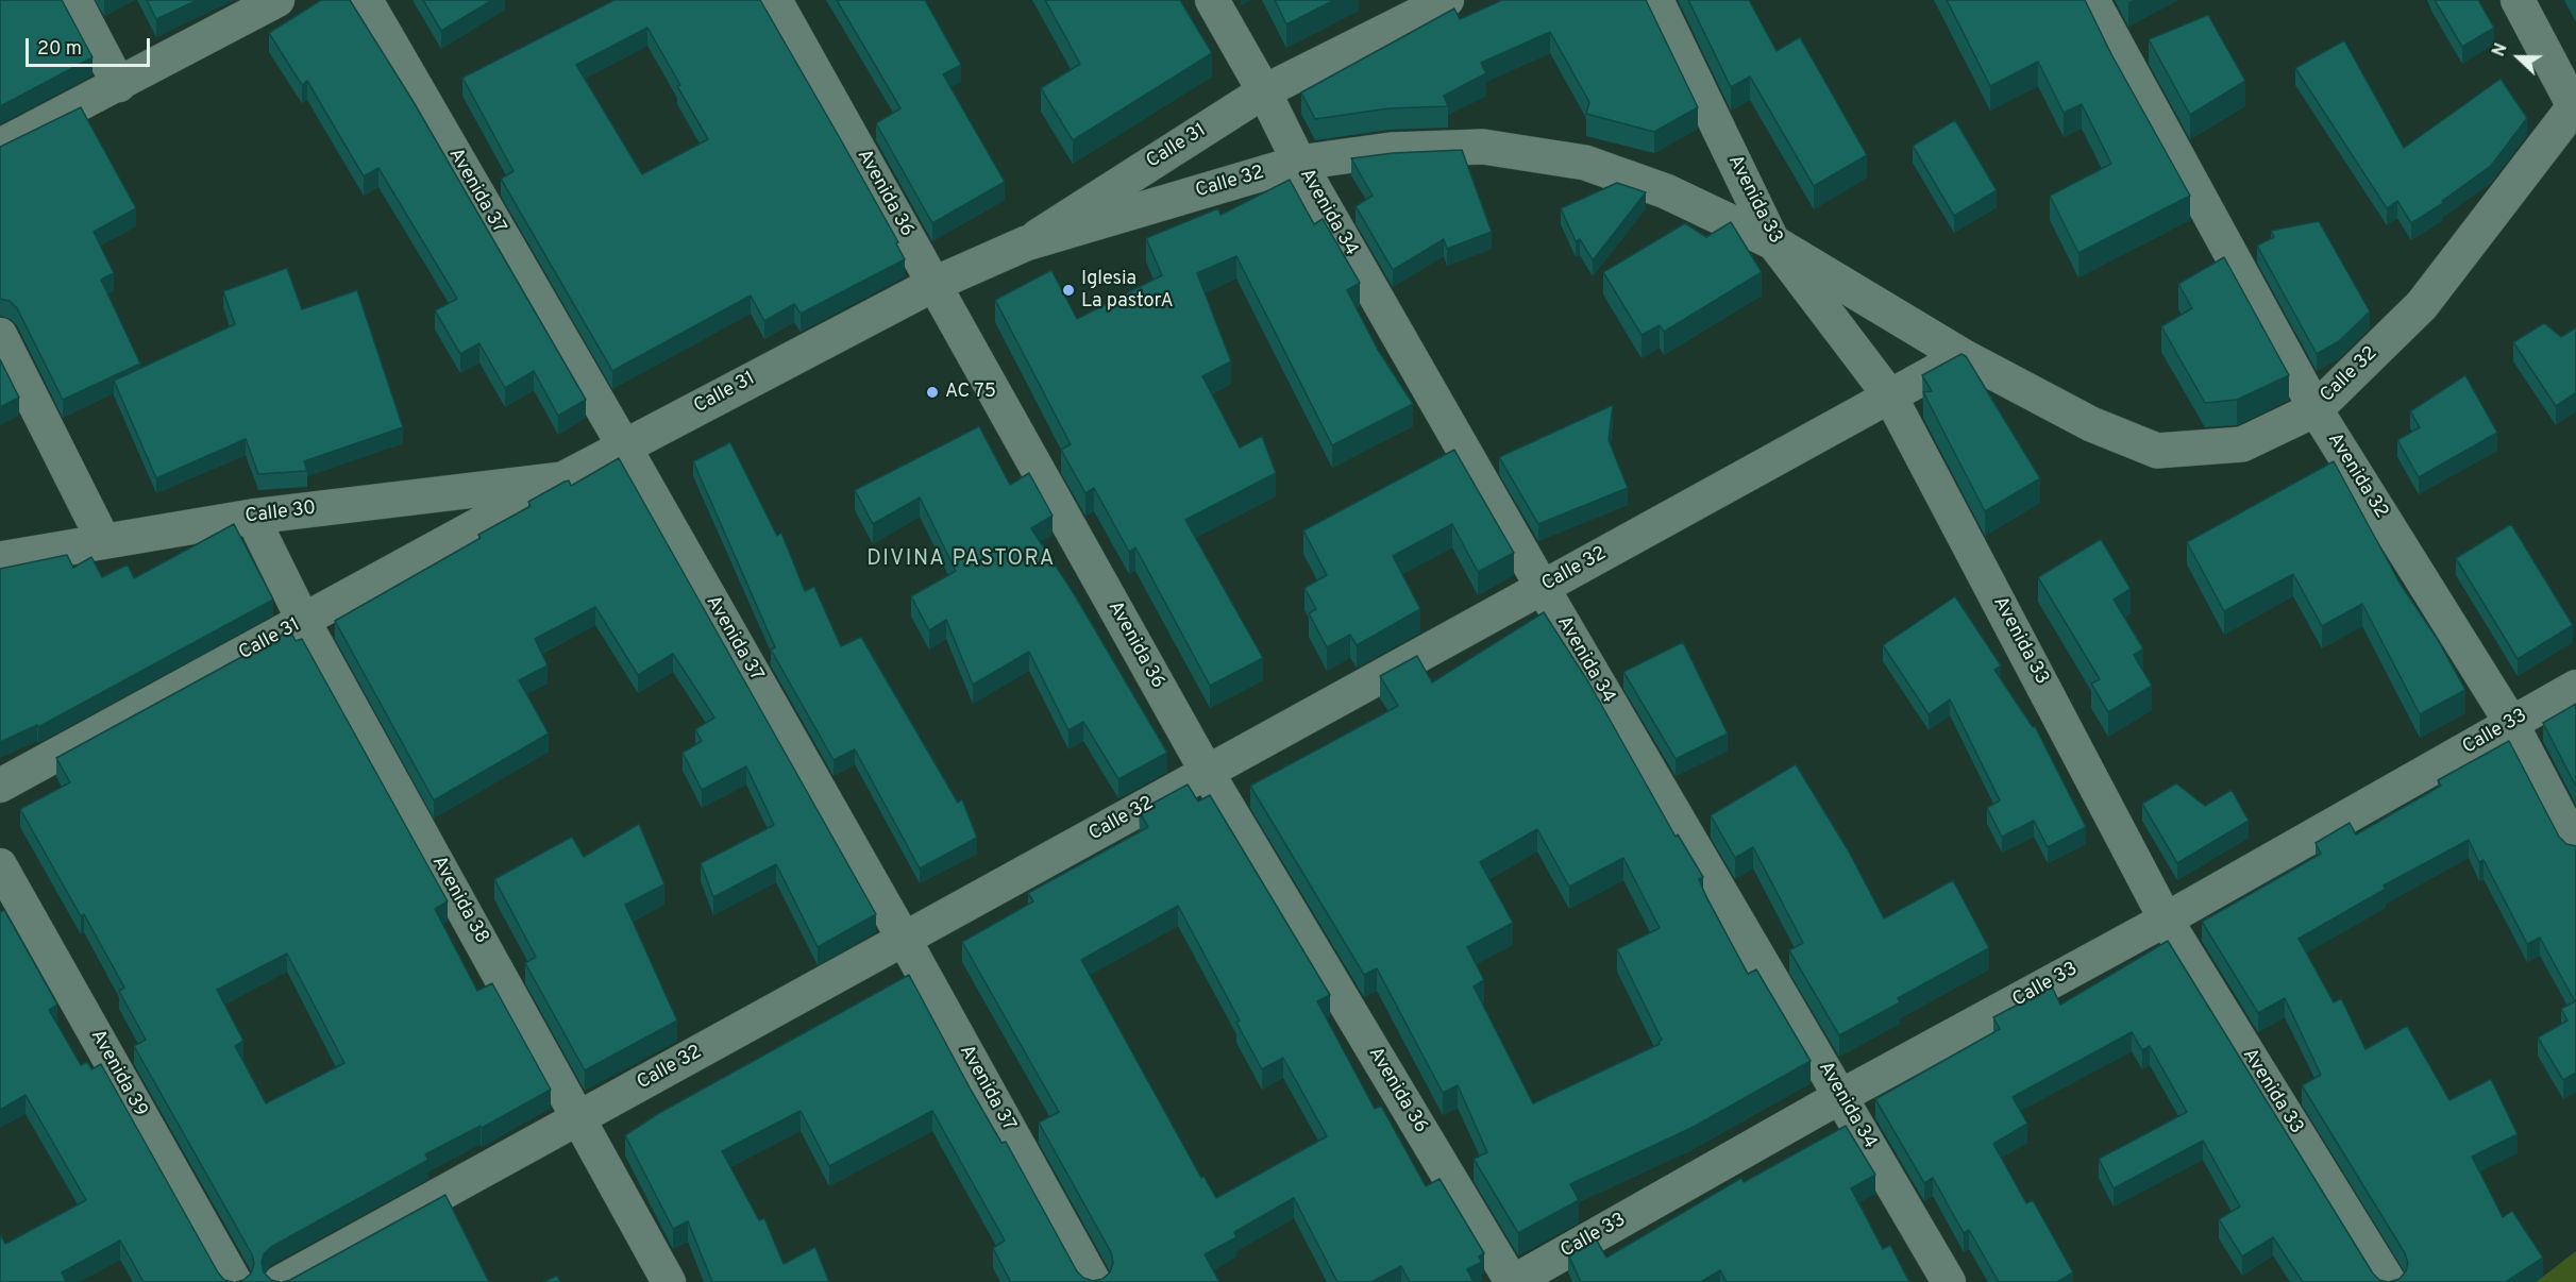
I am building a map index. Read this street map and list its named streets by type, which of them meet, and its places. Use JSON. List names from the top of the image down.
{
  "streets": {
    "main road": ["Calle 31", "Calle 32", "Calle 30"],
    "street": [
      "Avenida 37",
      "Avenida 36",
      "Avenida 33",
      "Avenida 34",
      "Avenida 32",
      "Calle 33",
      "Avenida 38",
      "Avenida 39"
    ]
  },
  "crossings": [
    ["Calle 31", "Calle 32"],
    ["Calle 31", "Avenida 37"],
    ["Calle 31", "Avenida 36"],
    ["Calle 31", "Avenida 34"],
    ["Calle 31", "Calle 30"],
    ["Calle 31", "Avenida 38"],
    ["Calle 32", "Avenida 37"],
    ["Calle 32", "Avenida 36"],
    ["Calle 32", "Avenida 33"],
    ["Calle 32", "Avenida 34"],
    ["Calle 32", "Avenida 32"],
    ["Calle 32", "Avenida 38"],
    ["Avenida 36", "Calle 33"],
    ["Avenida 33", "Calle 33"],
    ["Avenida 34", "Calle 33"],
    ["Avenida 32", "Calle 33"],
    ["Calle 30", "Avenida 38"]
  ],
  "districts": ["DIVINA PASTORA"],
  "places": ["Iglesia La pastorA", "AC 75"],
  "scale_bar": "20 m",
  "north": "left"
}
